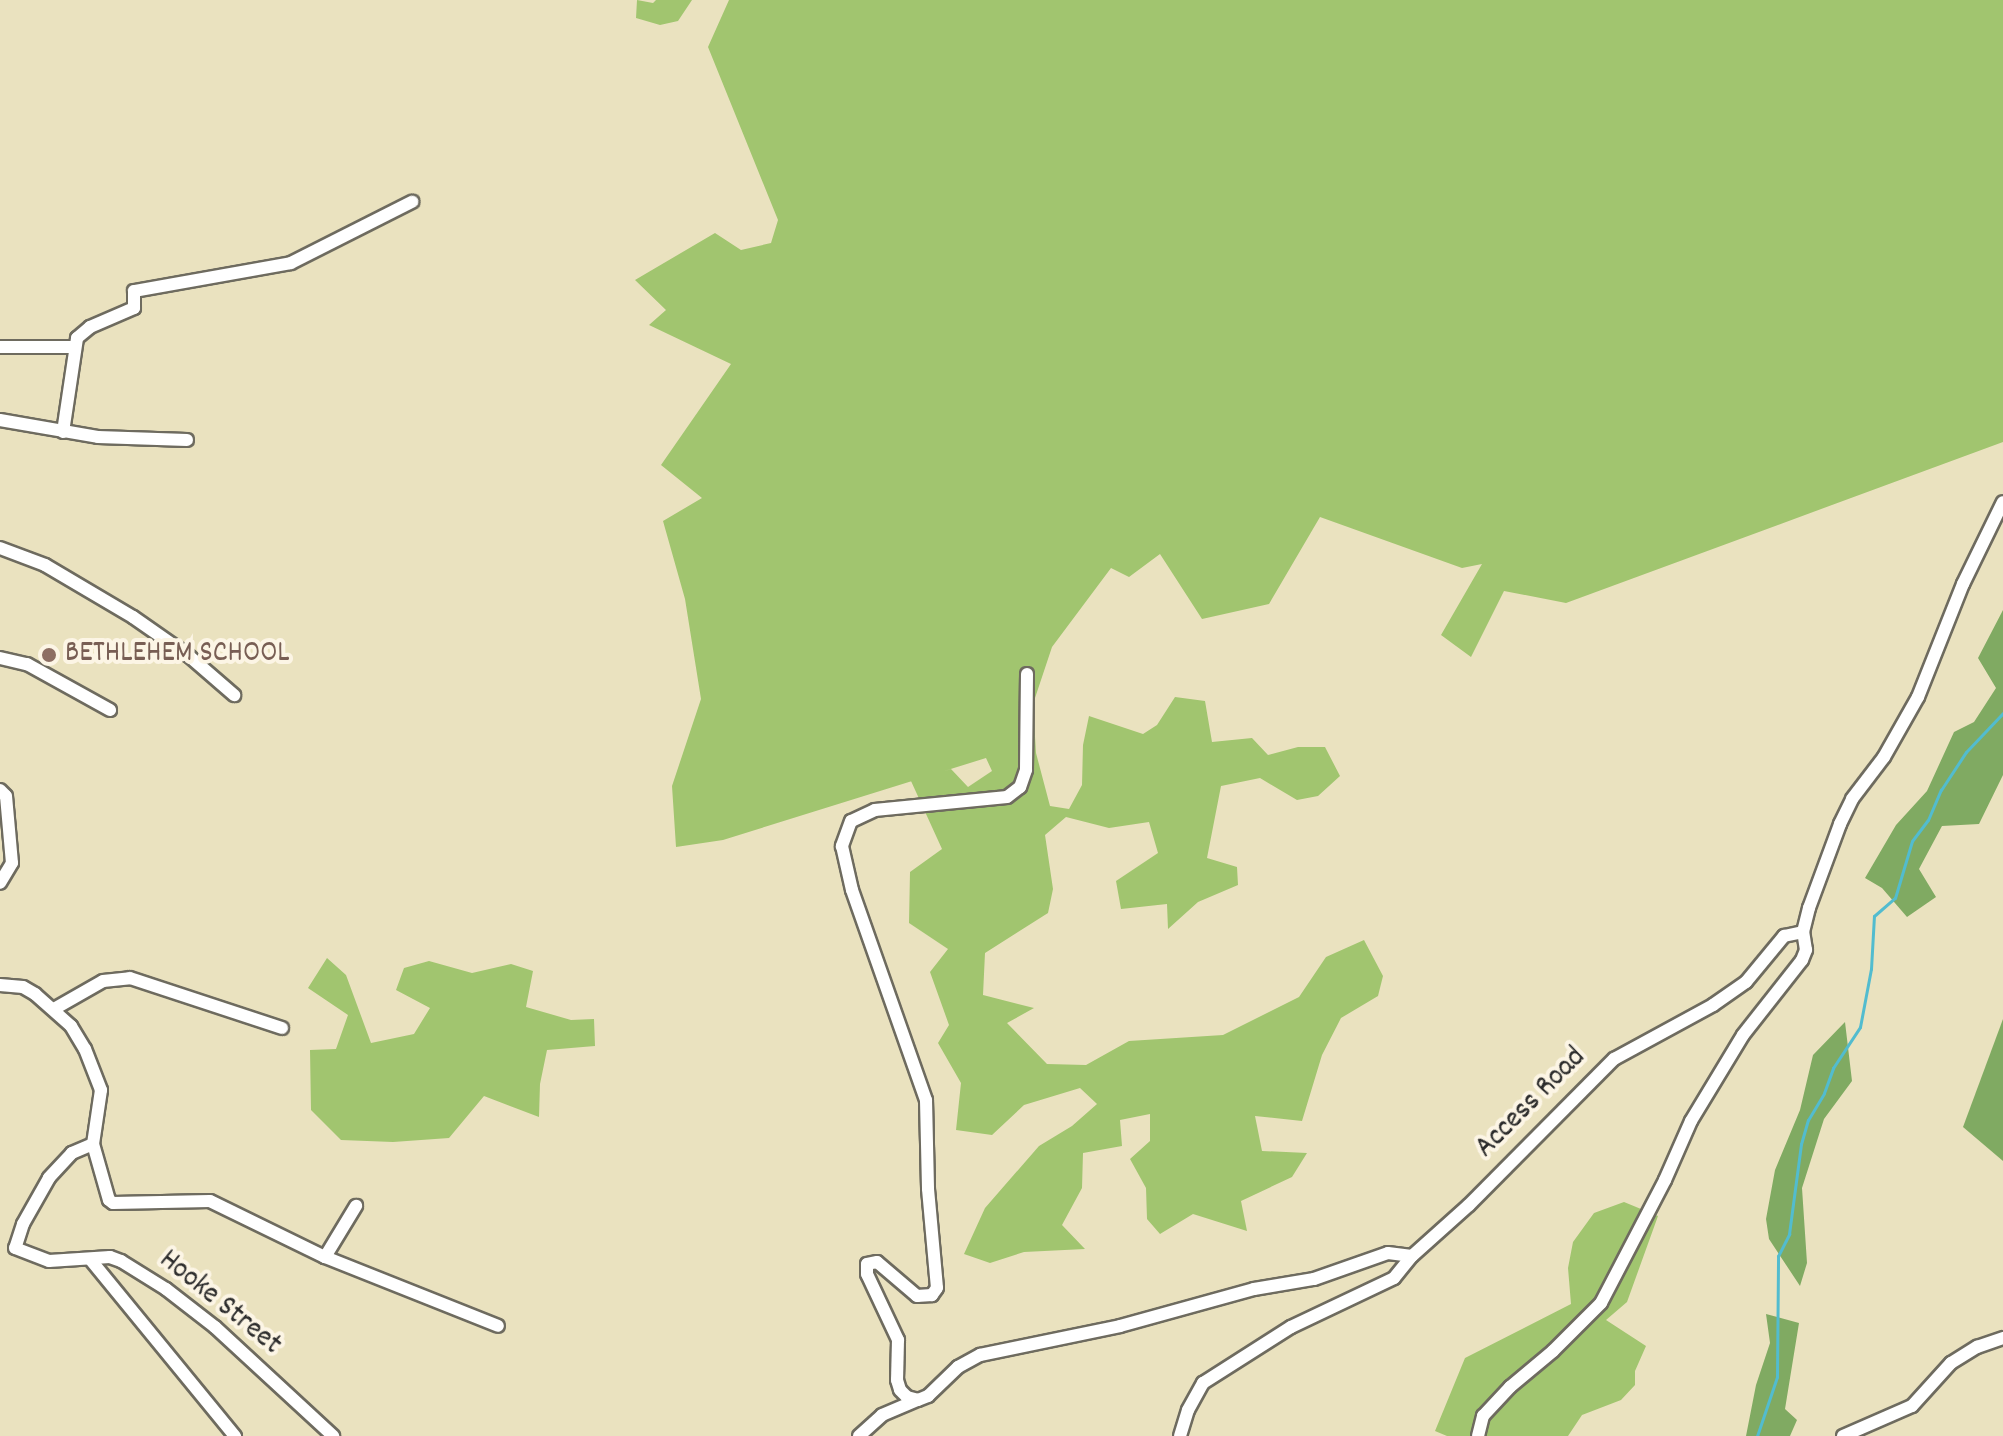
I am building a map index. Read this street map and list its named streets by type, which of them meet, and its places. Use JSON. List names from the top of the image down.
{
  "streets": {
    "street": ["Access Road", "Hooke Street"]
  },
  "places": ["BETHLEHEM SCHOOL"]
}
